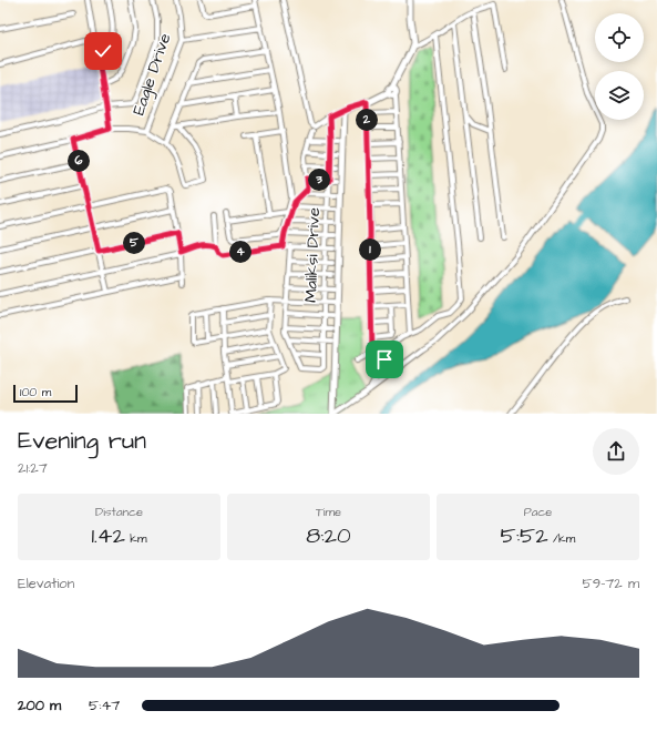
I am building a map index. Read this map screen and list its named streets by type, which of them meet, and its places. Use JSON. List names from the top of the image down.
{
  "streets": {
    "street": ["Eagle Drive", "Maliksi Drive"]
  },
  "scale_bar": "100 m",
  "page": {
    "pins": [
      "2",
      "6",
      "3",
      "5",
      "1",
      "4"
    ],
    "scale": "100 m",
    "heading": ["Evening run", "21:27"],
    "stats": [
      ["Distance", "1.42 km"],
      ["Time", "8:20"],
      ["Pace", "5:52 /km"]
    ],
    "chart": ["Elevation", "59–72 m"],
    "list": [
      {
        "name": "200 m",
        "note": "5:47"
      }
    ]
  }
}
